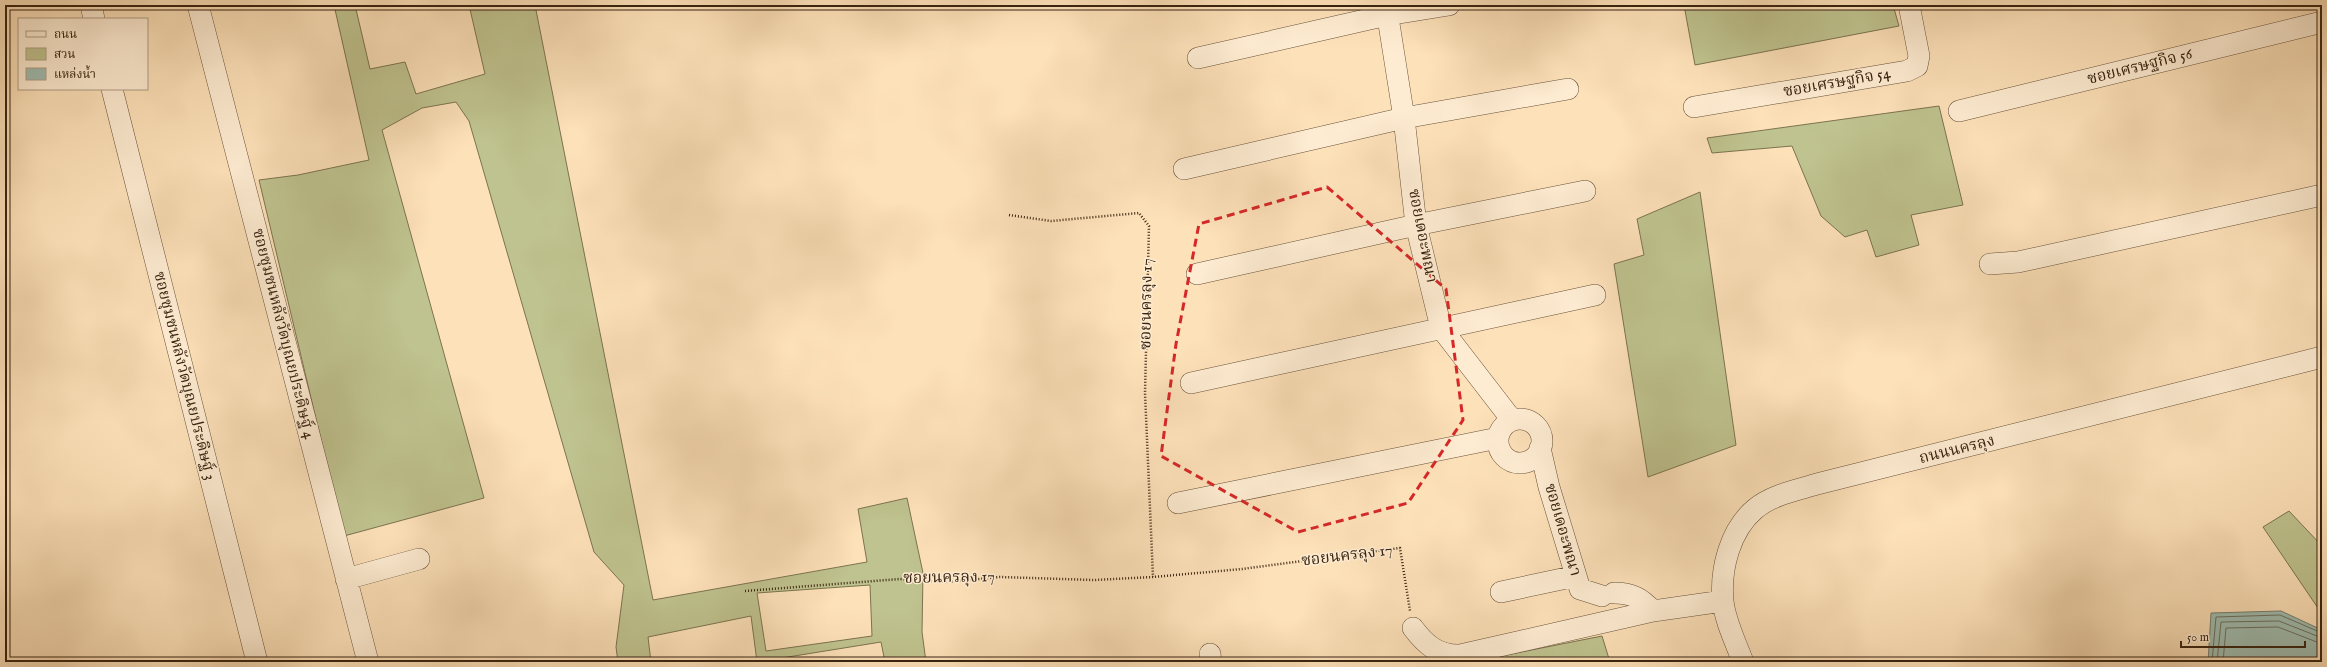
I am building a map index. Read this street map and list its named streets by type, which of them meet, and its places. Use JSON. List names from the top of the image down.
{
  "streets": {
    "street": [
      "ซอยเศรษฐกิจ 56",
      "ซอยเศรษฐกิจ 54",
      "ซอยเดอะพณา",
      "ซอยชุมชนหลังวัดบุณยประดิษฐ์ 4",
      "ซอยชุมชนหลังวัดบุณยประดิษฐ์ 3",
      "ถนนนครลุง"
    ],
    "path": ["ซอยนครลุง 17"]
  },
  "legend": ["ถนน", "สวน", "แหล่งน้ำ"],
  "scale_bar": "50 m"
}
